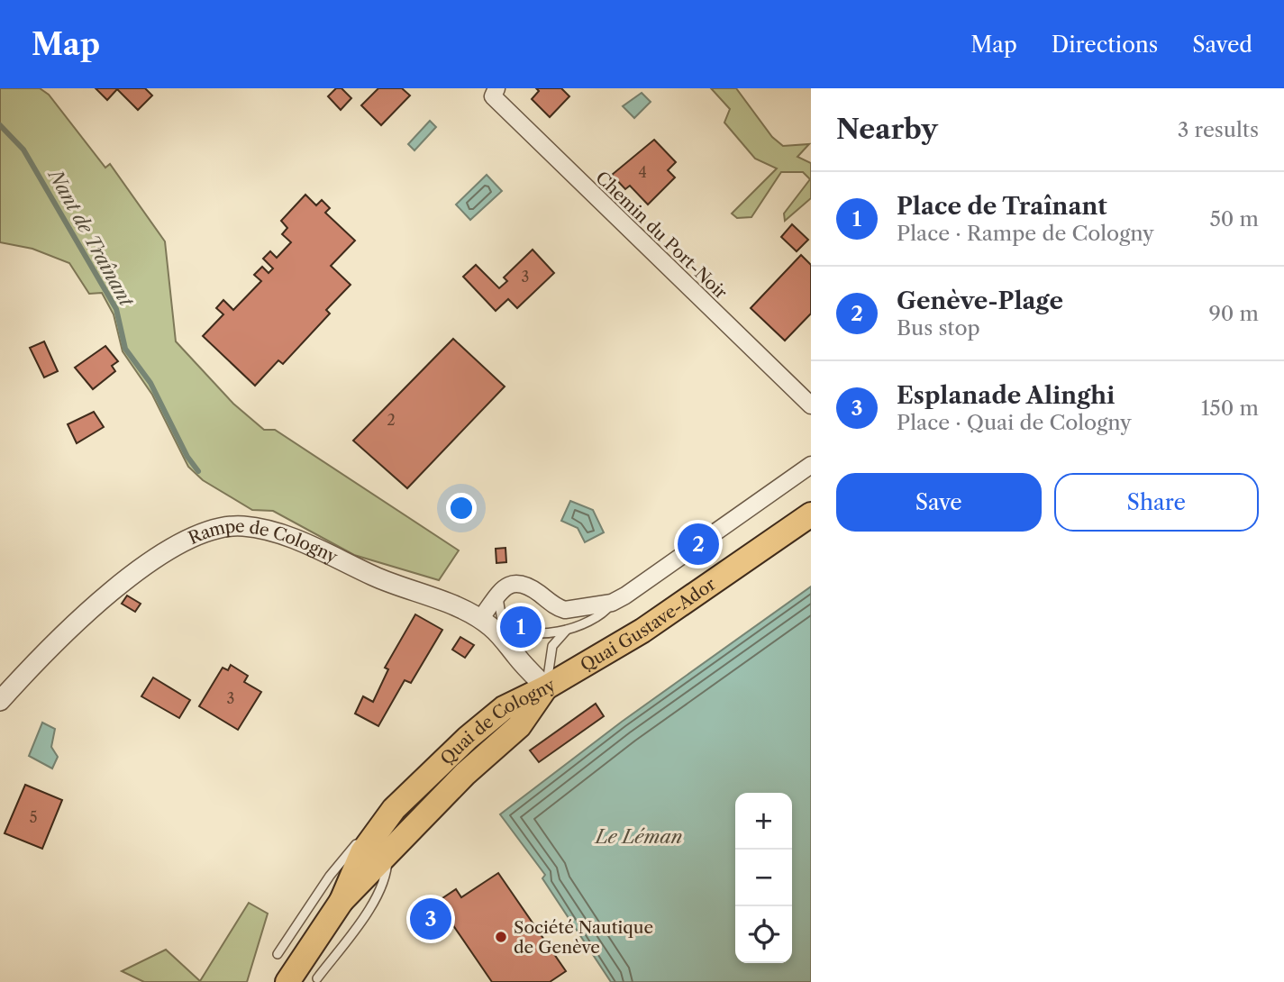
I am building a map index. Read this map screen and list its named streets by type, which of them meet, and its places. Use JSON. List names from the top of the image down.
{
  "streets": {
    "main road": ["Quai Gustave-Ador", "Quai de Cologny"],
    "street": ["Chemin du Port-Noir", "Rampe de Cologny"]
  },
  "crossings": [
    ["Rampe de Cologny", "Quai Gustave-Ador"],
    ["Rampe de Cologny", "Quai de Cologny"],
    ["Quai Gustave-Ador", "Quai de Cologny"]
  ],
  "water": ["Nant de Traînant", "Le Léman"],
  "places": ["Société Nautique de Genève"],
  "house_numbers": [
    "4",
    "3",
    "2",
    "3",
    "5"
  ],
  "page": {
    "header": "Map",
    "nav": ["Map", "Directions", "Saved"],
    "heading": ["Nearby", "3 results"],
    "list": [
      {
        "mark": "1",
        "name": "Place de Traînant",
        "note": "Place · Rampe de Cologny",
        "value": "50 m"
      },
      {
        "mark": "2",
        "name": "Genève-Plage",
        "note": "Bus stop",
        "value": "90 m"
      },
      {
        "mark": "3",
        "name": "Esplanade Alinghi",
        "note": "Place · Quai de Cologny",
        "value": "150 m"
      }
    ],
    "buttons": ["Save", "Share"],
    "pins": ["2", "1", "3"],
    "map_buttons": ["+", "−"]
  }
}
